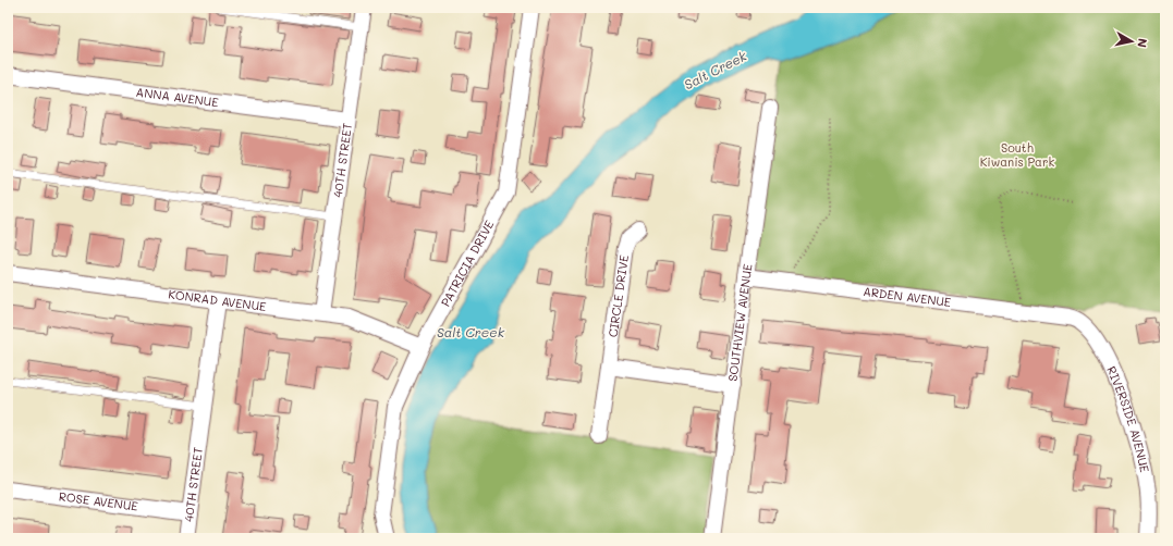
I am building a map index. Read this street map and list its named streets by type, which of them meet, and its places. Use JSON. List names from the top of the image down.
{
  "streets": {
    "street": [
      "ANNA AVENUE",
      "40TH STREET",
      "PATRICIA DRIVE",
      "CIRCLE DRIVE",
      "ARDEN AVENUE",
      "KONRAD AVENUE",
      "SOUTHVIEW AVENUE",
      "RIVERSIDE AVENUE",
      "ROSE AVENUE"
    ]
  },
  "crossings": [
    ["ANNA AVENUE", "40TH STREET"],
    ["40TH STREET", "KONRAD AVENUE"],
    ["40TH STREET", "ROSE AVENUE"],
    ["PATRICIA DRIVE", "KONRAD AVENUE"],
    ["ARDEN AVENUE", "SOUTHVIEW AVENUE"],
    ["ARDEN AVENUE", "RIVERSIDE AVENUE"]
  ],
  "water": ["Salt Creek"],
  "parks": ["South Kiwanis Park"],
  "north": "right"
}
